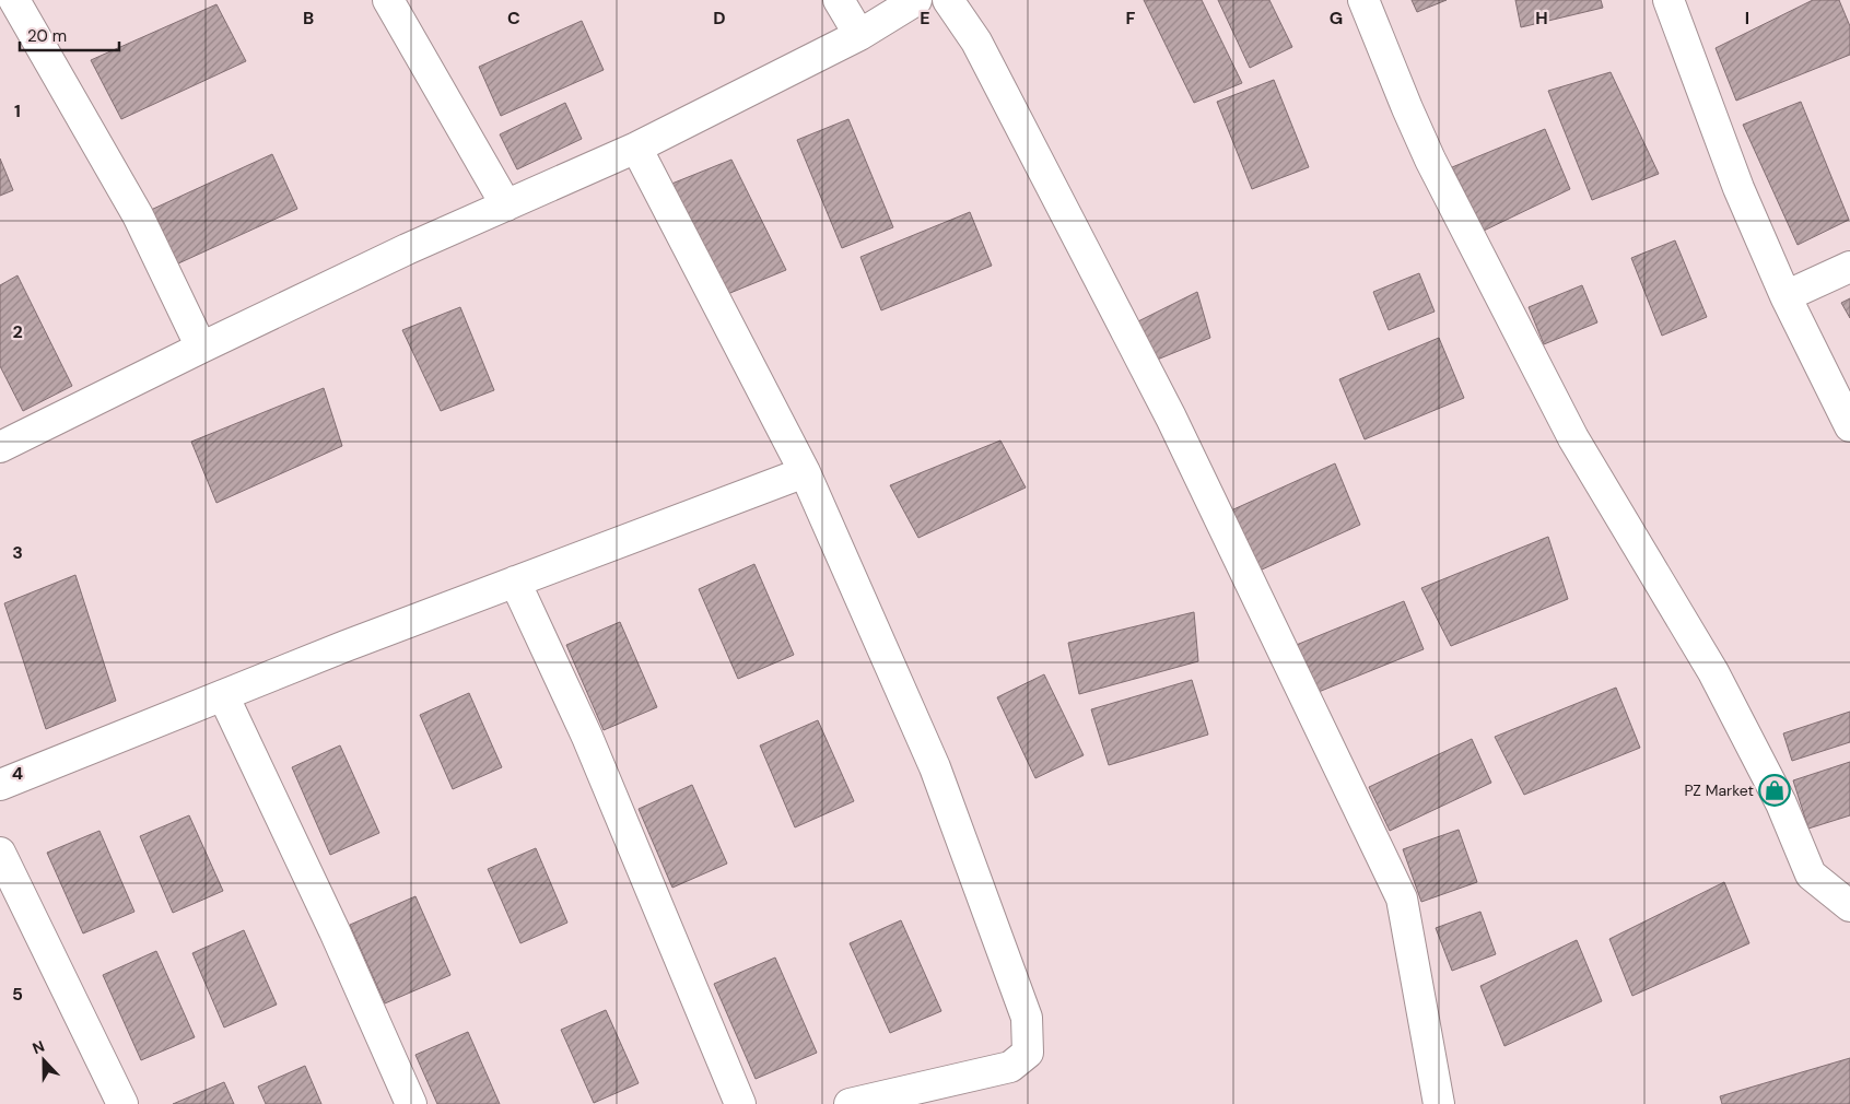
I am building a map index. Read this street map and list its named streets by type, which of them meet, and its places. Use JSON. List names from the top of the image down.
{
  "places": {
    "shop": ["PZ Market"]
  },
  "scale_bar": "20 m",
  "north": "top",
  "grid": {
    "columns": [
      "B",
      "C",
      "D",
      "E",
      "F",
      "G",
      "H",
      "I"
    ],
    "rows": [
      "1",
      "2",
      "3",
      "4",
      "5"
    ]
  }
}
